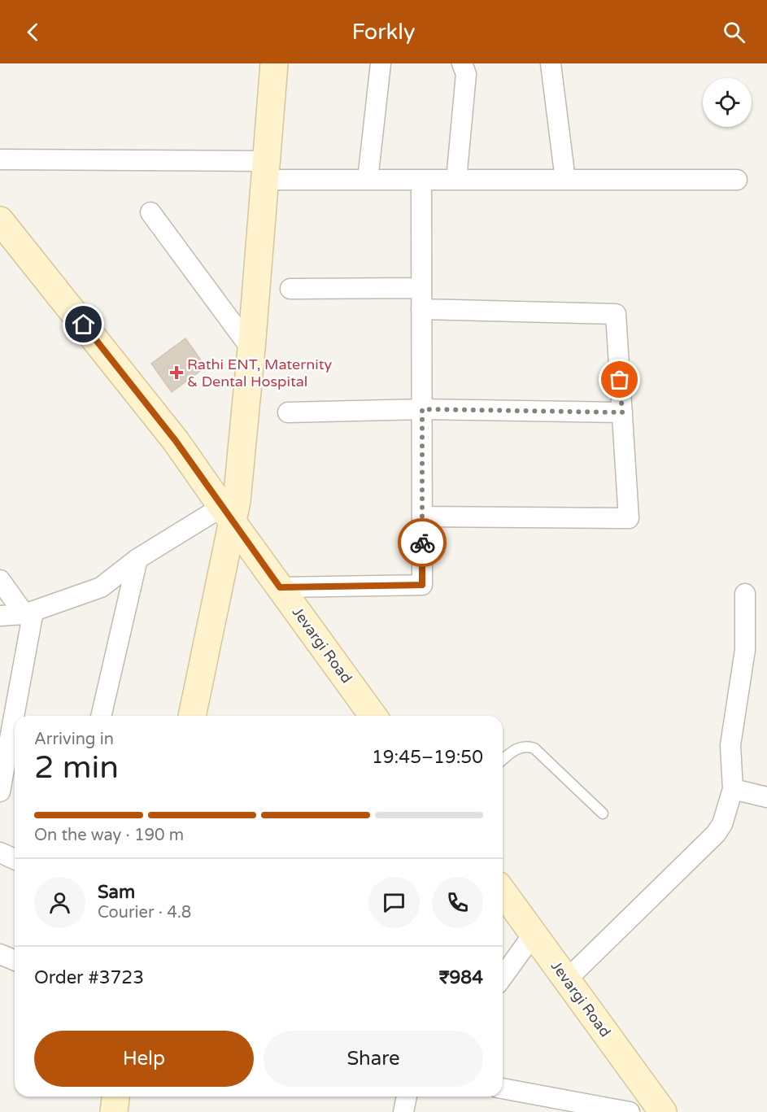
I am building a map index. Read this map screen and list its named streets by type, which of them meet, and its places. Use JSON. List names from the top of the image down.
{
  "streets": {
    "main road": ["Jevargi Road"]
  },
  "places": {
    "health": ["Rathi ENT, Maternity & Dental Hospital"]
  },
  "page": {
    "header": "Forkly",
    "heading": ["2 min", "Arriving in", "19:45–19:50"],
    "panel": [
      "Sam",
      "Courier · 4.8",
      "Order #3723",
      "₹984"
    ],
    "bar": "On the way · 190 m",
    "buttons": ["Help", "Share"]
  }
}
